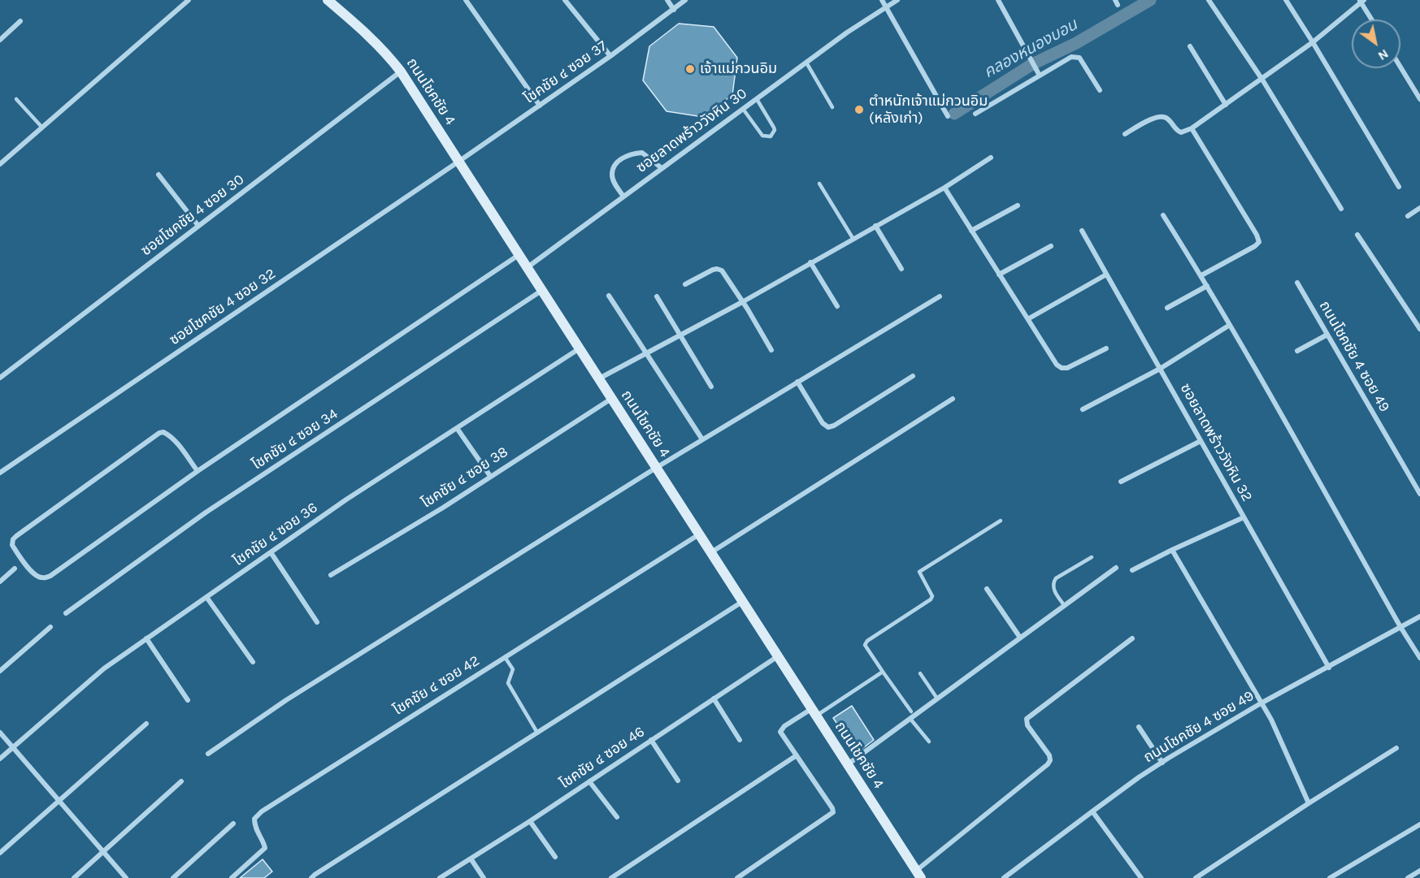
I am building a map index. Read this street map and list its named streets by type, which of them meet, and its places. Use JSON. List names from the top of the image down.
{
  "streets": {
    "street": [
      "โชคชัย ๔ ซอย 37",
      "ถนนโชคชัย 4",
      "ซอยลาดพร้าววังหิน 30",
      "ซอยโชคชัย 4 ซอย 30",
      "ซอยโชคชัย 4 ซอย 32",
      "ถนนโชคชัย 4 ซอย 49",
      "โชคชัย ๔ ซอย 34",
      "ซอยลาดพร้าววังหิน 32",
      "โชคชัย ๔ ซอย 38",
      "โชคชัย ๔ ซอย 36",
      "โชคชัย ๔ ซอย 42",
      "โชคชัย ๔ ซอย 46"
    ]
  },
  "crossings": [
    ["โชคชัย ๔ ซอย 37", "ถนนโชคชัย 4"],
    ["โชคชัย ๔ ซอย 37", "ซอยโชคชัย 4 ซอย 32"],
    ["ถนนโชคชัย 4", "ซอยลาดพร้าววังหิน 30"],
    ["ถนนโชคชัย 4", "ซอยโชคชัย 4 ซอย 30"],
    ["ถนนโชคชัย 4", "ซอยโชคชัย 4 ซอย 32"],
    ["ถนนโชคชัย 4", "โชคชัย ๔ ซอย 34"],
    ["ถนนโชคชัย 4", "โชคชัย ๔ ซอย 38"],
    ["ถนนโชคชัย 4", "โชคชัย ๔ ซอย 36"],
    ["ถนนโชคชัย 4", "โชคชัย ๔ ซอย 42"],
    ["ถนนโชคชัย 4", "โชคชัย ๔ ซอย 46"],
    ["ถนนโชคชัย 4 ซอย 49", "ซอยลาดพร้าววังหิน 32"]
  ],
  "water": ["คลองหนองบอน"],
  "places": ["เจ้าแม่กวนอิม", "ตำหนักเจ้าแม่กวนอิม (หลังเก่า)"],
  "north": "bottom right"
}
